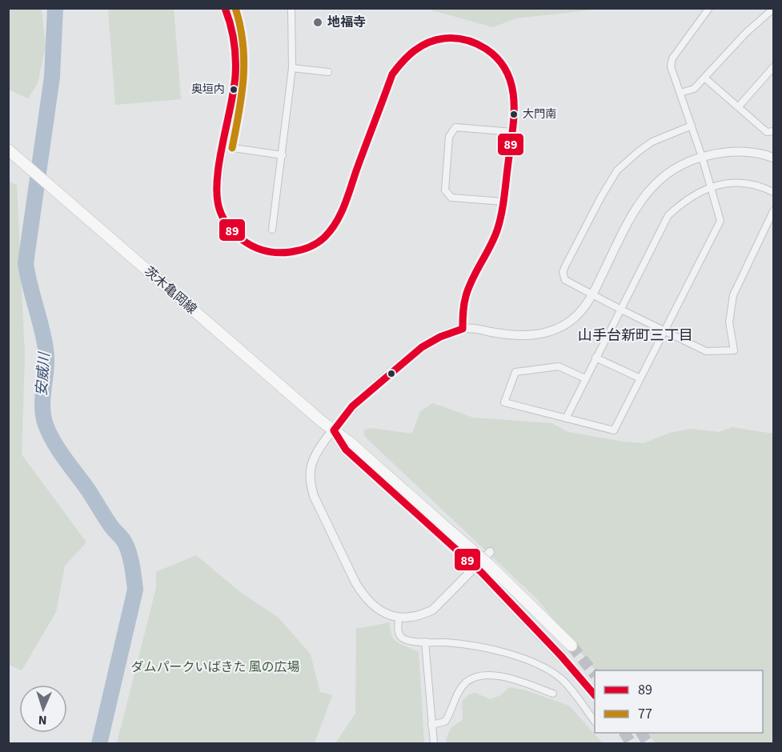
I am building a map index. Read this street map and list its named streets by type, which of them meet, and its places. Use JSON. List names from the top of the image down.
{
  "streets": {
    "main road": ["茨木亀岡線"]
  },
  "districts": ["山手台新町三丁目"],
  "water": ["安威川"],
  "parks": ["ダムパークいばきた 風の広場"],
  "places": ["地福寺", "奥垣内", "大門南"],
  "lines": ["transit line 89", "transit line 77"],
  "legend": ["89", "77"],
  "north": "bottom"
}
